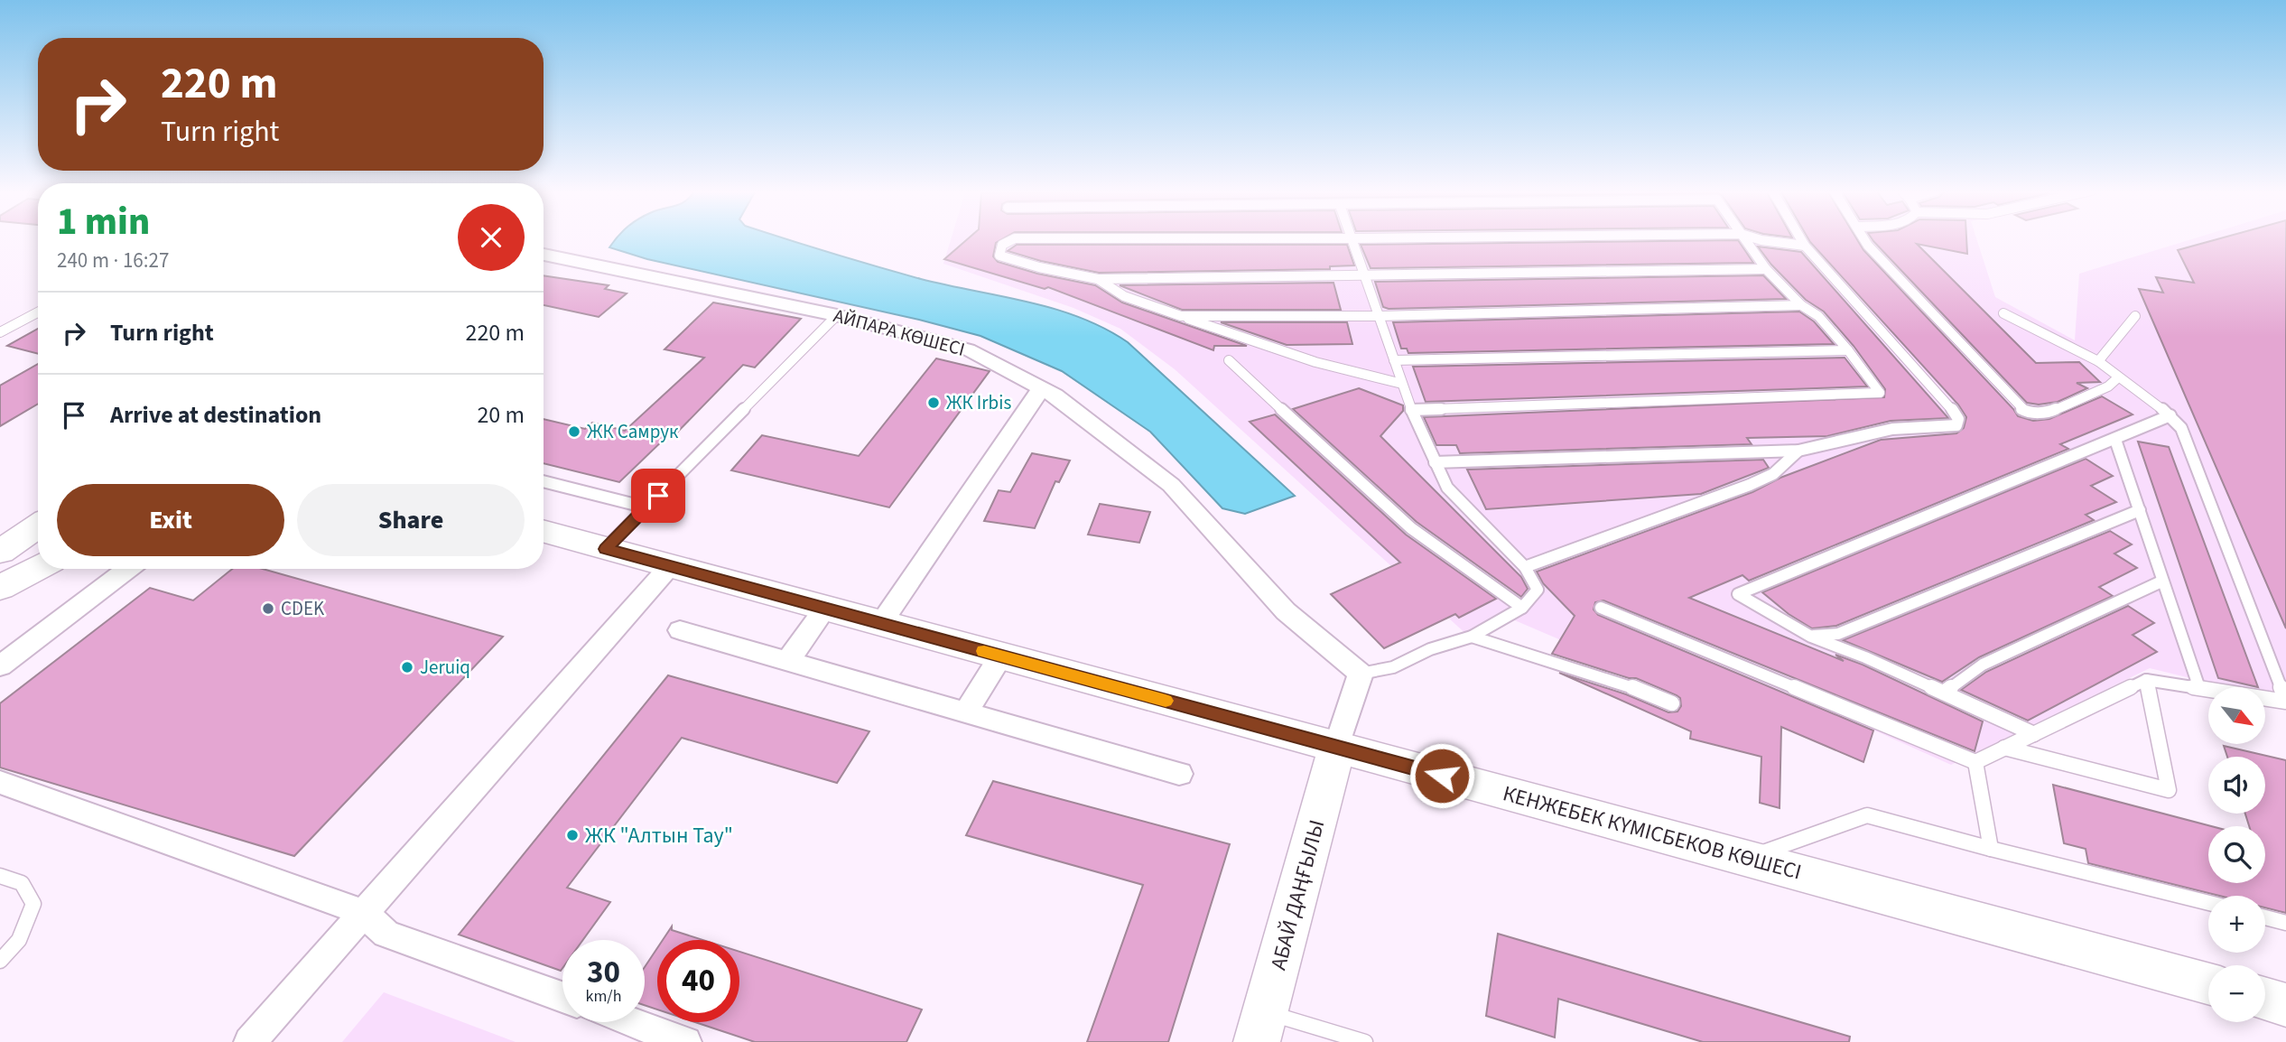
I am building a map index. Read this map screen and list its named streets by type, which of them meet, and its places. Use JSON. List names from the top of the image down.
{
  "streets": {
    "street": ["АЙПАРА КӨШЕСІ", "КЕНЖЕБЕК КҮМІСБЕКОВ КӨШЕСІ", "АБАЙ ДАҢҒЫЛЫ"]
  },
  "crossings": [
    ["КЕНЖЕБЕК КҮМІСБЕКОВ КӨШЕСІ", "АБАЙ ДАҢҒЫЛЫ"]
  ],
  "places": [
    "ЖК Irbis",
    "ЖК Самрук",
    "CDEK",
    "Jeruiq",
    "ЖК \"Алтын Тау\""
  ],
  "north": "bottom right",
  "page": {
    "turn": ["220 m", "Turn right"],
    "heading": ["1 min", "240 m · 16:27"],
    "list": [
      {
        "name": "Turn right",
        "value": "220 m"
      },
      {
        "name": "Arrive at destination",
        "value": "20 m"
      }
    ],
    "buttons": ["Exit", "Share"],
    "map_buttons": ["+", "−"],
    "speed": "30 km/h",
    "limit": "40"
  }
}
